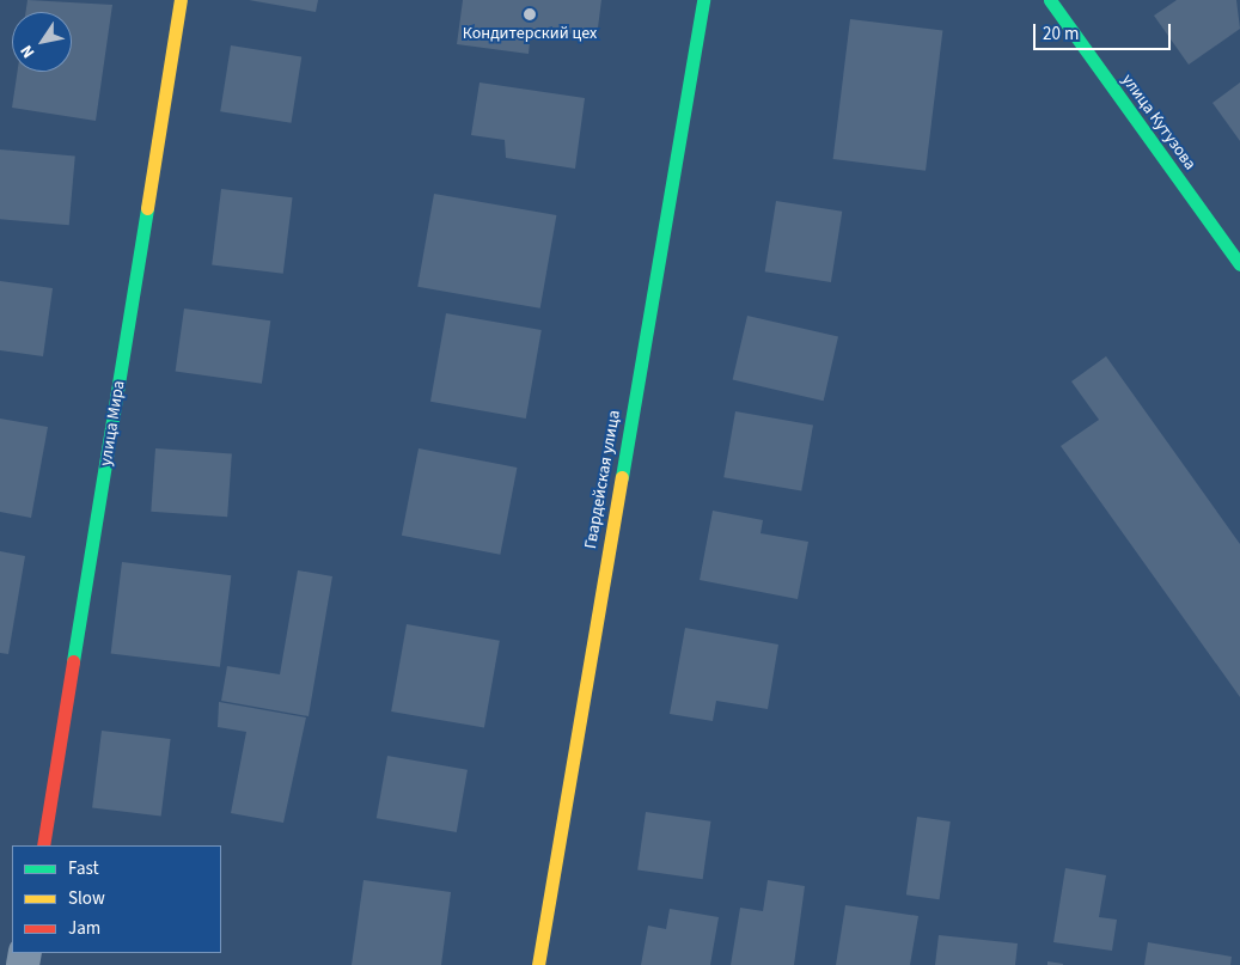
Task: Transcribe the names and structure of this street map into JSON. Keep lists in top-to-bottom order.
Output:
{
  "streets": {
    "street": ["улица Кутузова", "улица Мира", "Гвардейская улица"]
  },
  "places": ["Кондитерский цех"],
  "legend": ["Fast", "Slow", "Jam"],
  "scale_bar": "20 m",
  "north": "bottom left"
}
